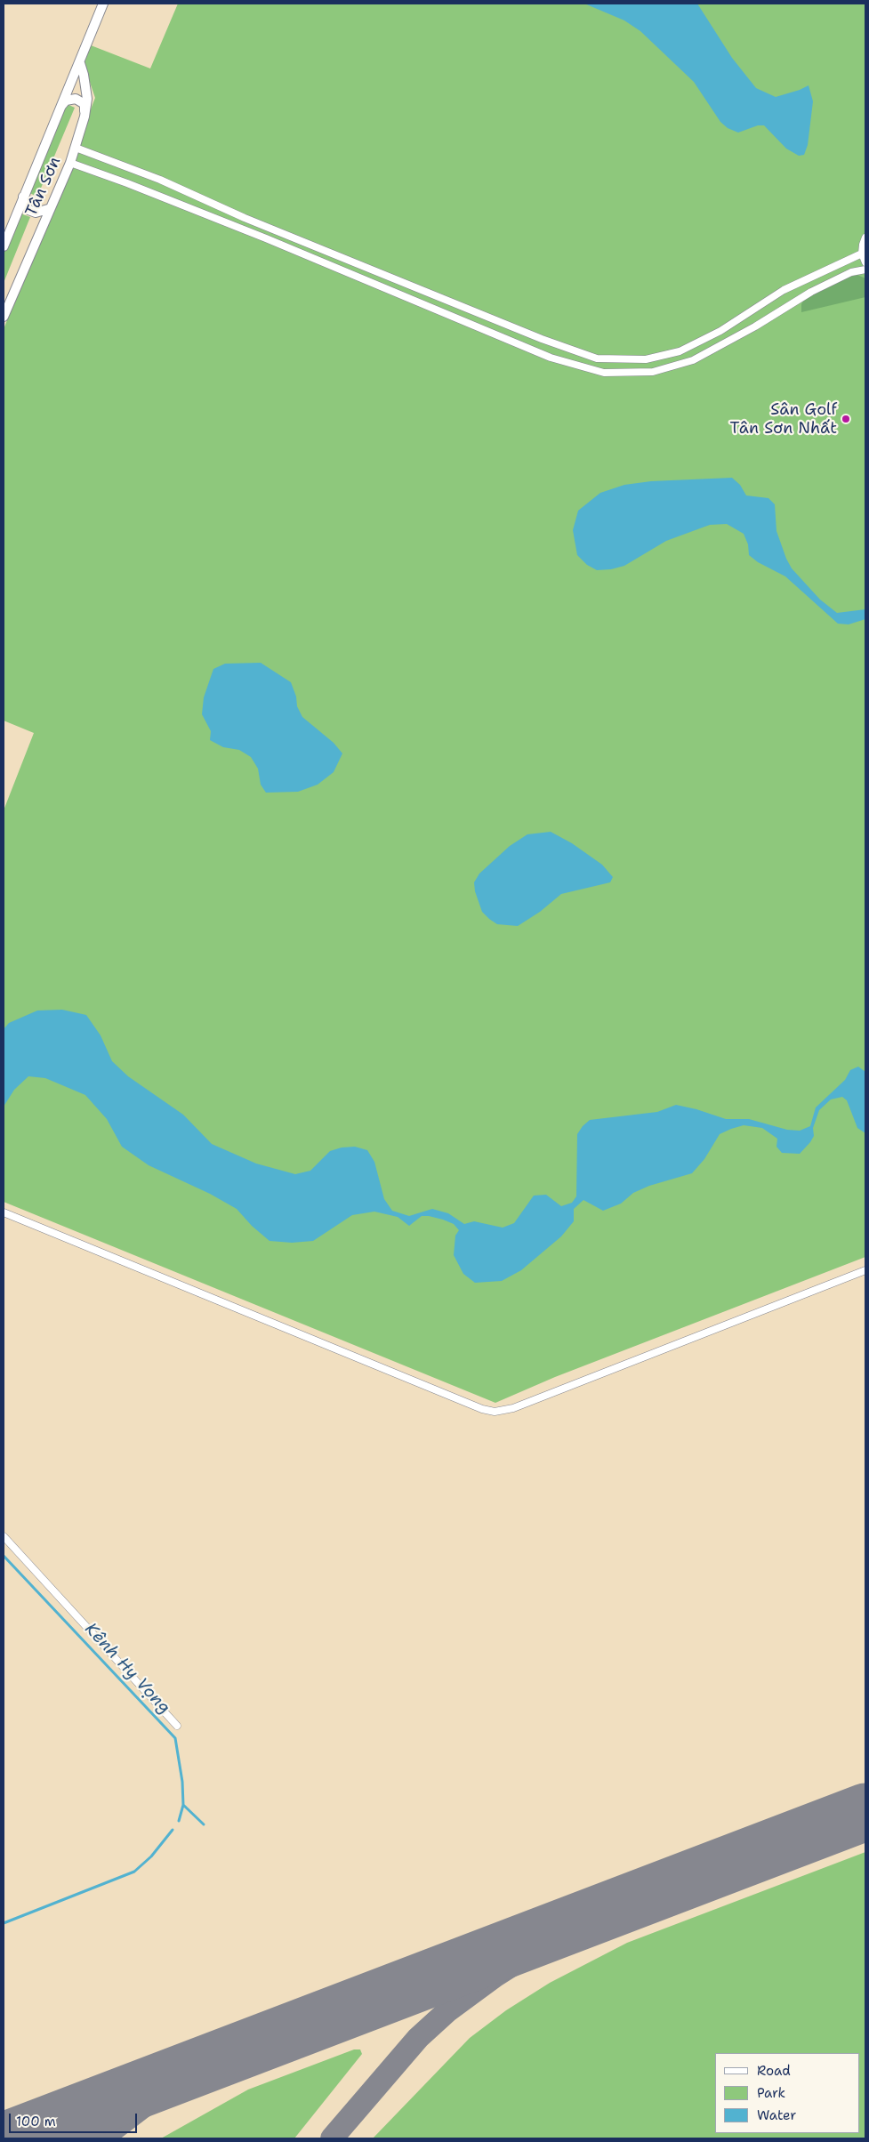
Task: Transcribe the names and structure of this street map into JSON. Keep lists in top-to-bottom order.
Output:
{
  "streets": {
    "street": ["Tân Sơn"]
  },
  "water": ["Kênh Hy Vọng"],
  "places": ["Sân Golf Tân Sơn Nhất"],
  "legend": ["Road", "Park", "Water"],
  "scale_bar": "100 m"
}
